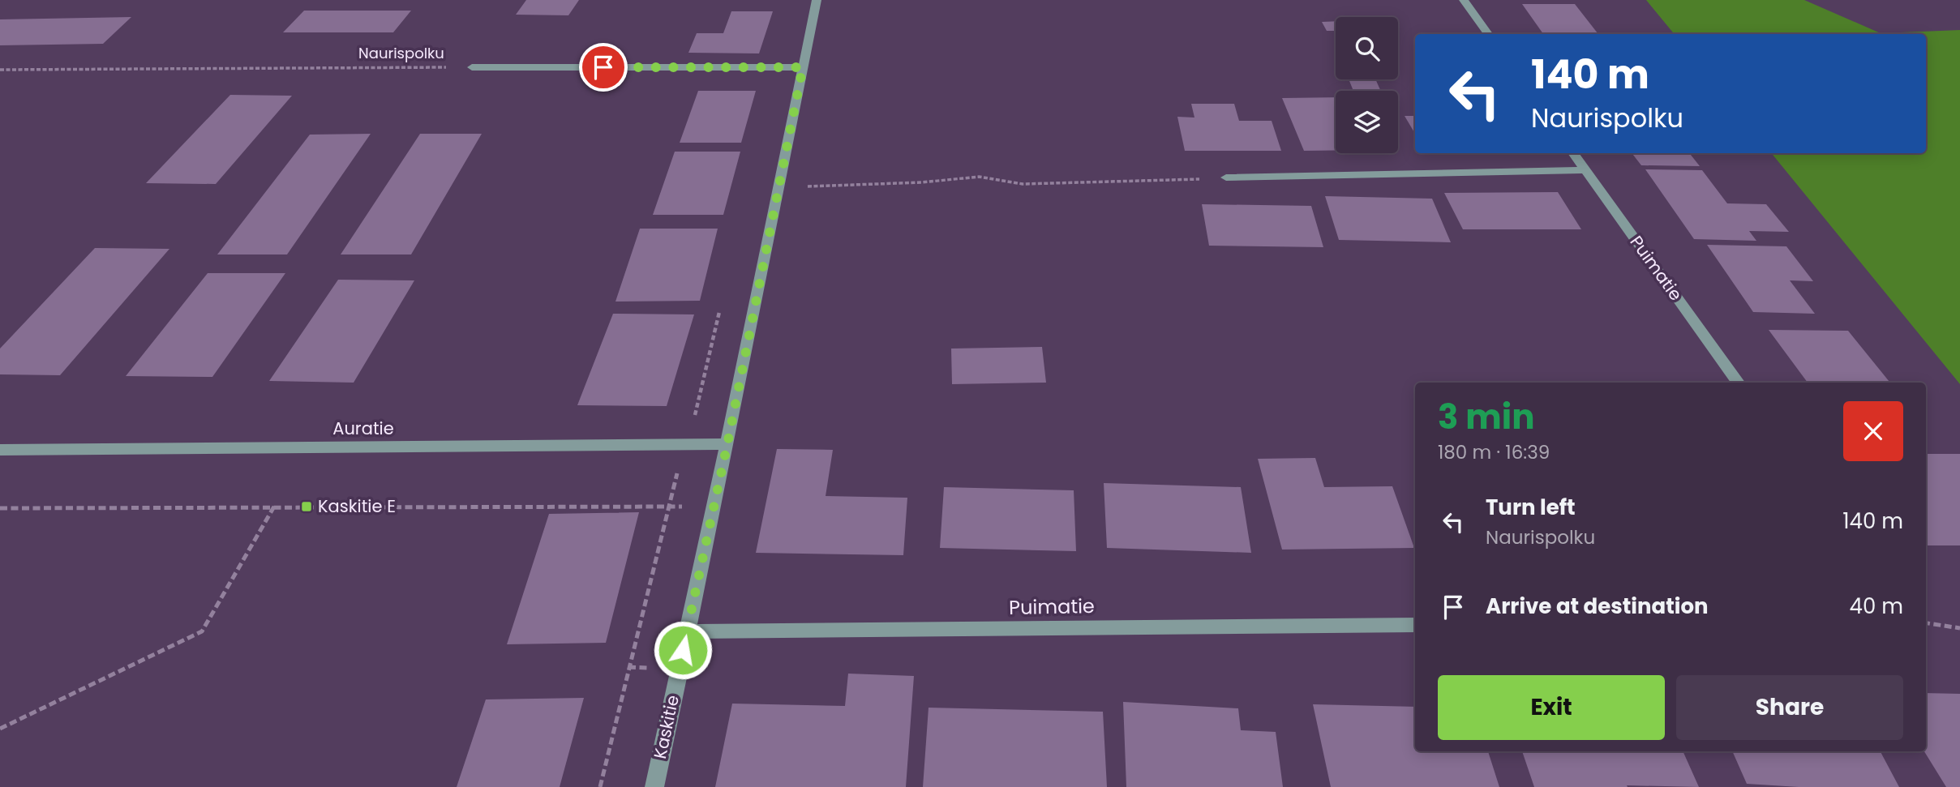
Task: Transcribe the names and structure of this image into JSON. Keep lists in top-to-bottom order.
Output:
{
  "streets": {
    "street": ["Puimatie", "Auratie", "Kaskitie"],
    "path": ["Naurispolku"]
  },
  "crossings": [
    ["Puimatie", "Kaskitie"],
    ["Auratie", "Kaskitie"]
  ],
  "places": {
    "transit": ["Kaskitie E"]
  },
  "page": {
    "turn": ["140 m", "Naurispolku"],
    "heading": ["3 min", "180 m · 16:39"],
    "list": [
      {
        "name": "Turn left",
        "note": "Naurispolku",
        "value": "140 m"
      },
      {
        "name": "Arrive at destination",
        "value": "40 m"
      }
    ],
    "buttons": ["Exit", "Share"]
  }
}
